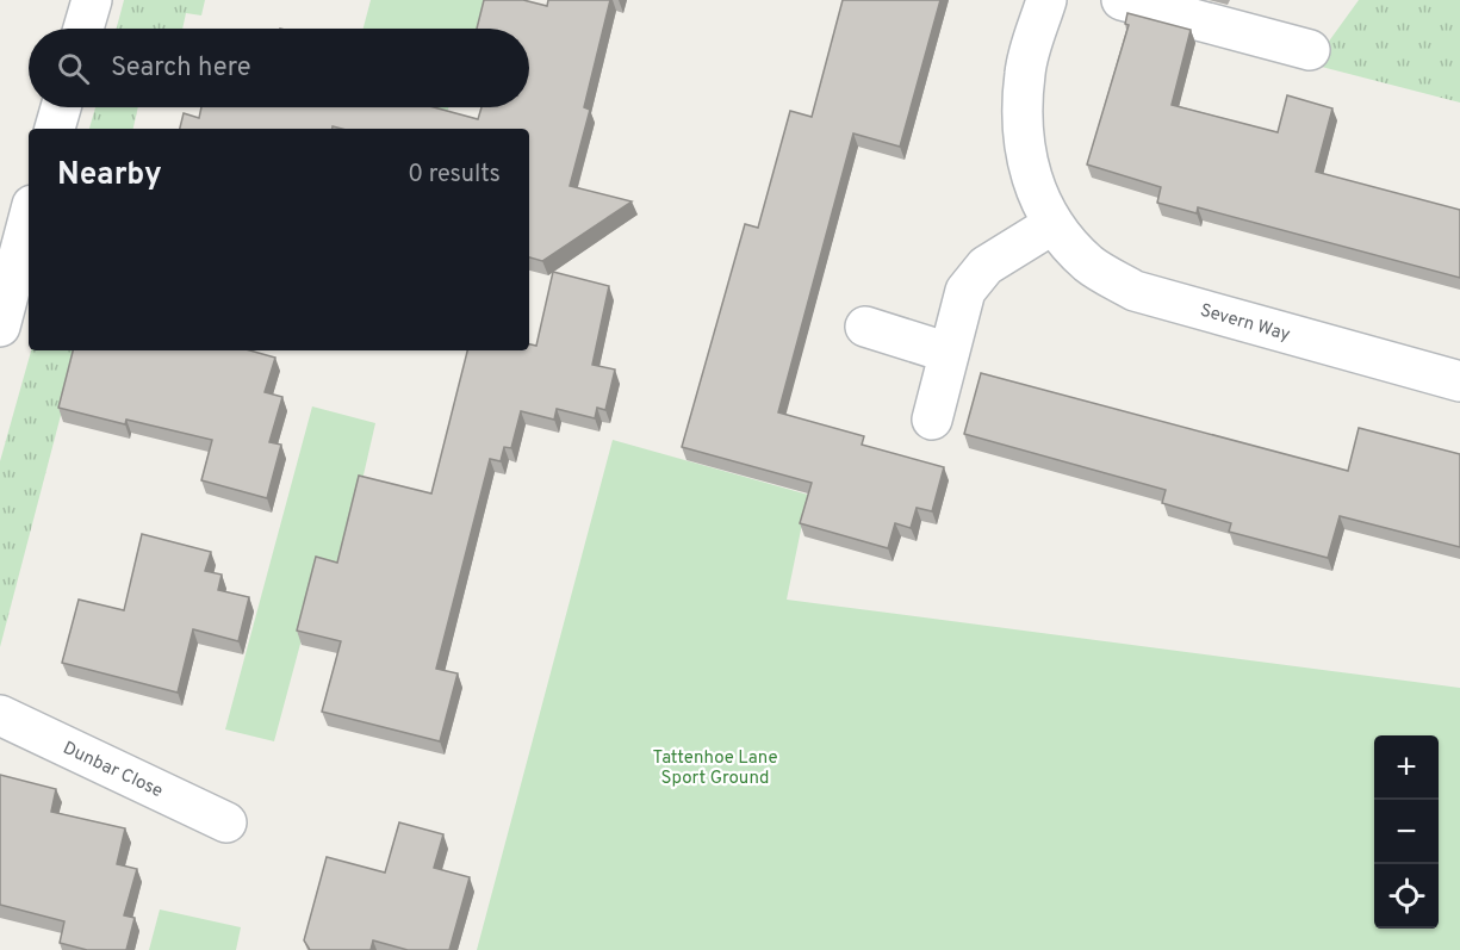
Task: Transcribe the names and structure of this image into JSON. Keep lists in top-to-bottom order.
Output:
{
  "streets": {
    "street": ["Severn Way", "Dunbar Close"]
  },
  "parks": ["Tattenhoe Lane Sport Ground"],
  "page": {
    "search": "Search here",
    "heading": ["Nearby", "0 results"],
    "map_buttons": ["+", "−"]
  }
}
